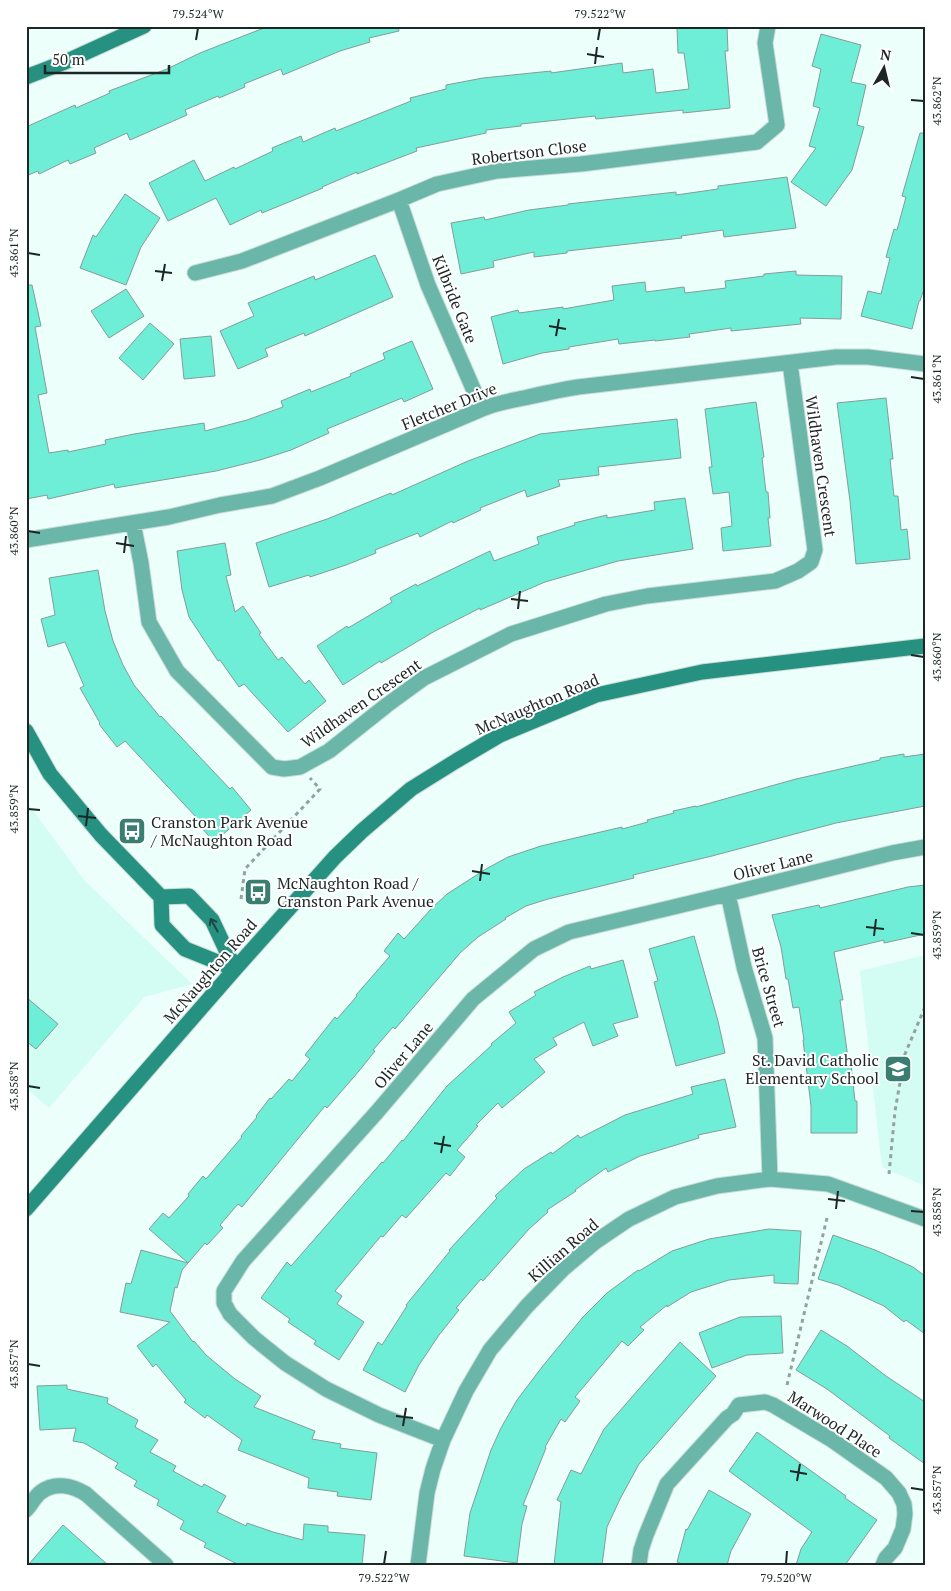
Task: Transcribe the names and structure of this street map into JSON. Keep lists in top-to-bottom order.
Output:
{
  "streets": {
    "street": [
      "Robertson Close",
      "Kilbride Gate",
      "Fletcher Drive",
      "Wildhaven Crescent",
      "McNaughton Road",
      "Oliver Lane",
      "Brice Street",
      "Killian Road",
      "Marwood Place"
    ]
  },
  "crossings": [
    ["Robertson Close", "Kilbride Gate"],
    ["Kilbride Gate", "Fletcher Drive"],
    ["Fletcher Drive", "Wildhaven Crescent"],
    ["Oliver Lane", "Brice Street"],
    ["Oliver Lane", "Killian Road"],
    ["Brice Street", "Killian Road"]
  ],
  "places": {
    "bus stop": ["Cranston Park Avenue / McNaughton Road", "McNaughton Road / Cranston Park Avenue"],
    "school or university": ["St. David Catholic Elementary School"]
  },
  "scale_bar": "50 m",
  "north": "top",
  "coordinates": [
    "79.524°W",
    "79.522°W",
    "43.862°N",
    "43.861°N",
    "43.860°N",
    "43.859°N",
    "43.858°N",
    "43.857°N",
    "79.520°W"
  ]
}
